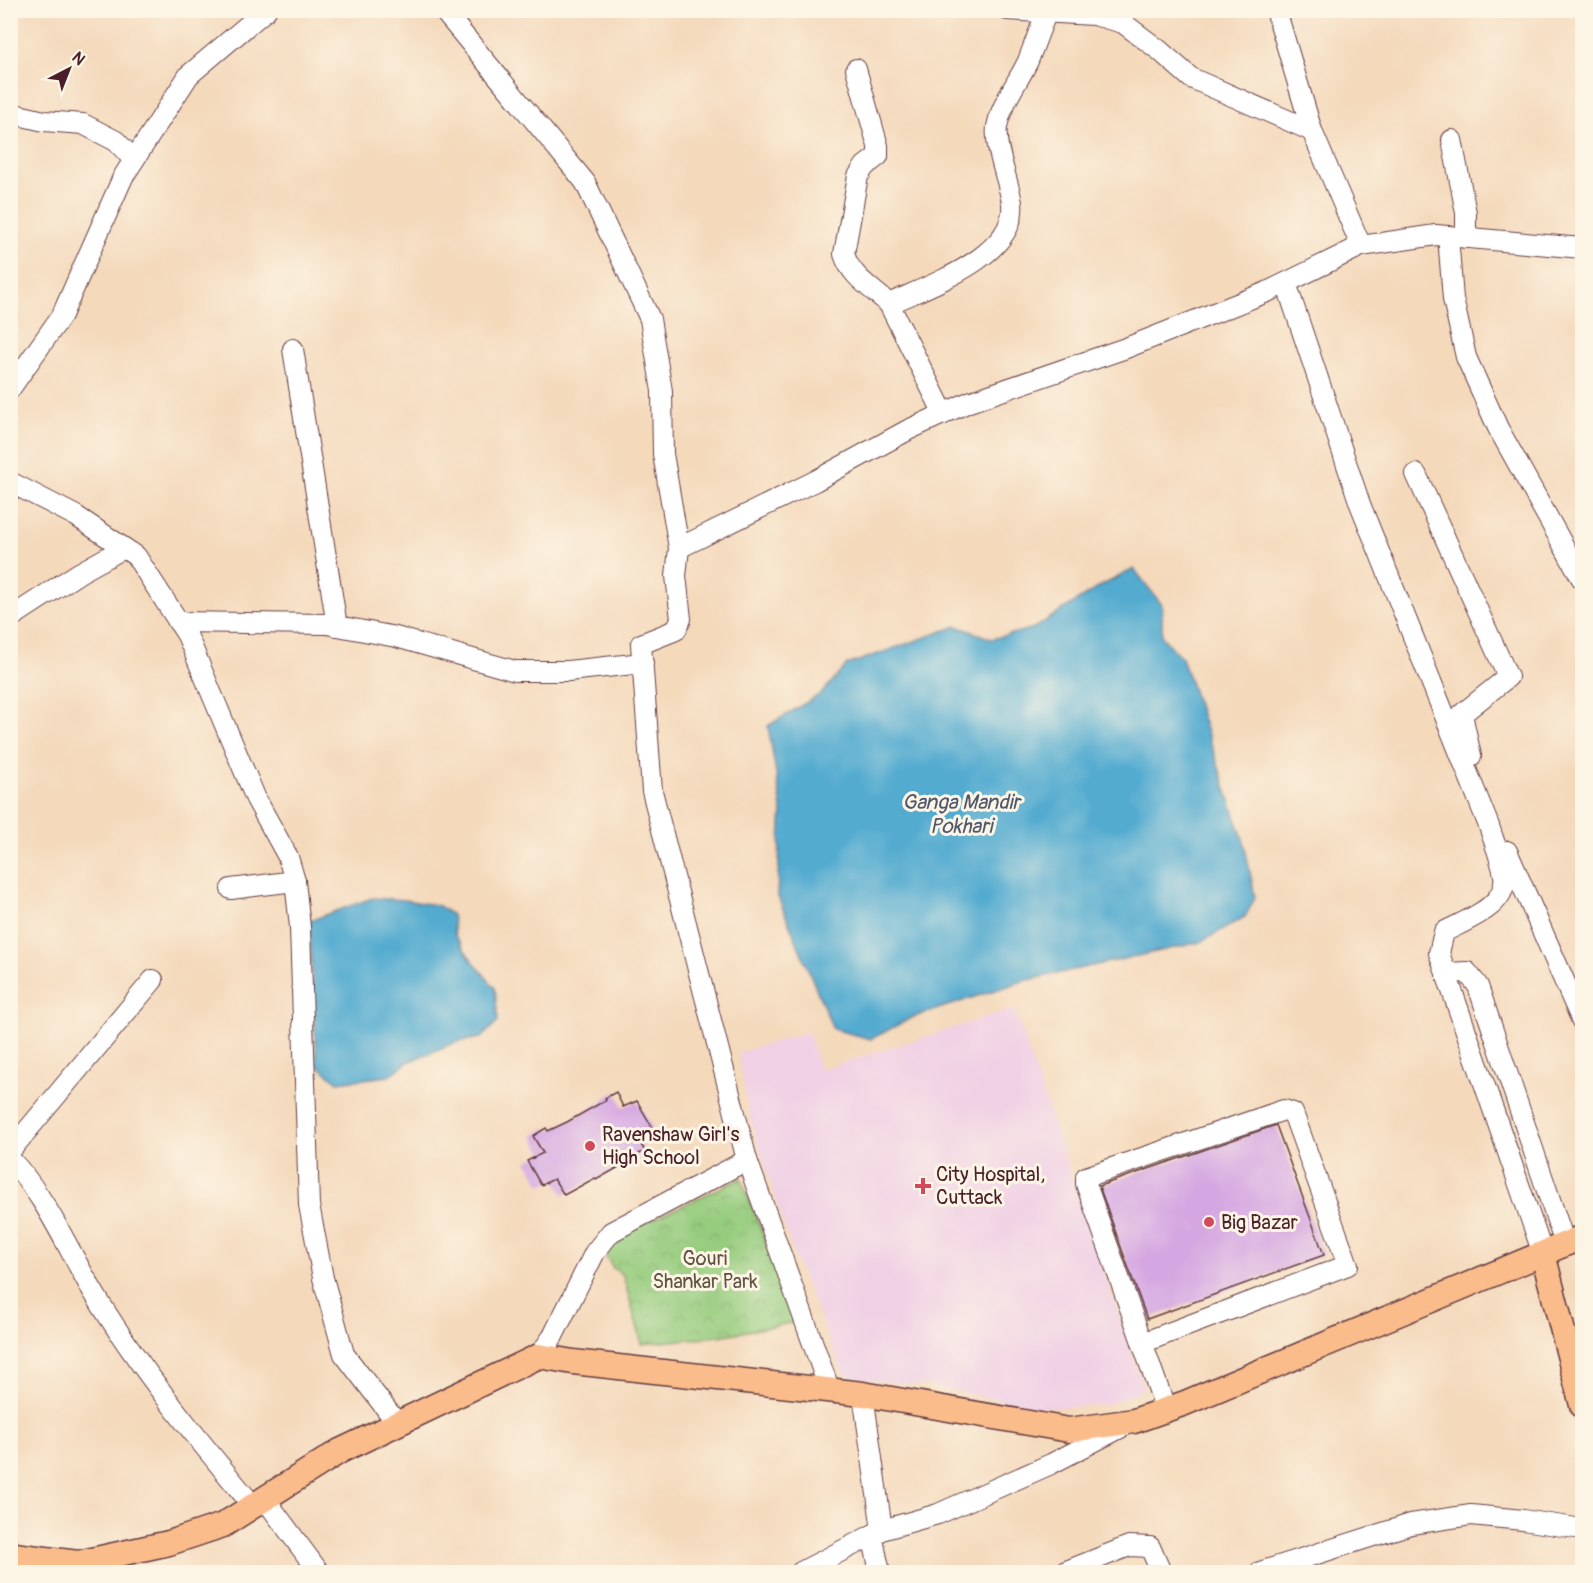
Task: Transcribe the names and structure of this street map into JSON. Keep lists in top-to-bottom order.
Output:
{
  "water": ["Ganga Mandir Pokhari"],
  "parks": ["Gouri Shankar Park"],
  "places": {
    "other": ["Ravenshaw Girl's High School", "Big Bazar"],
    "health": ["City Hospital, Cuttack"]
  },
  "north": "top right"
}
